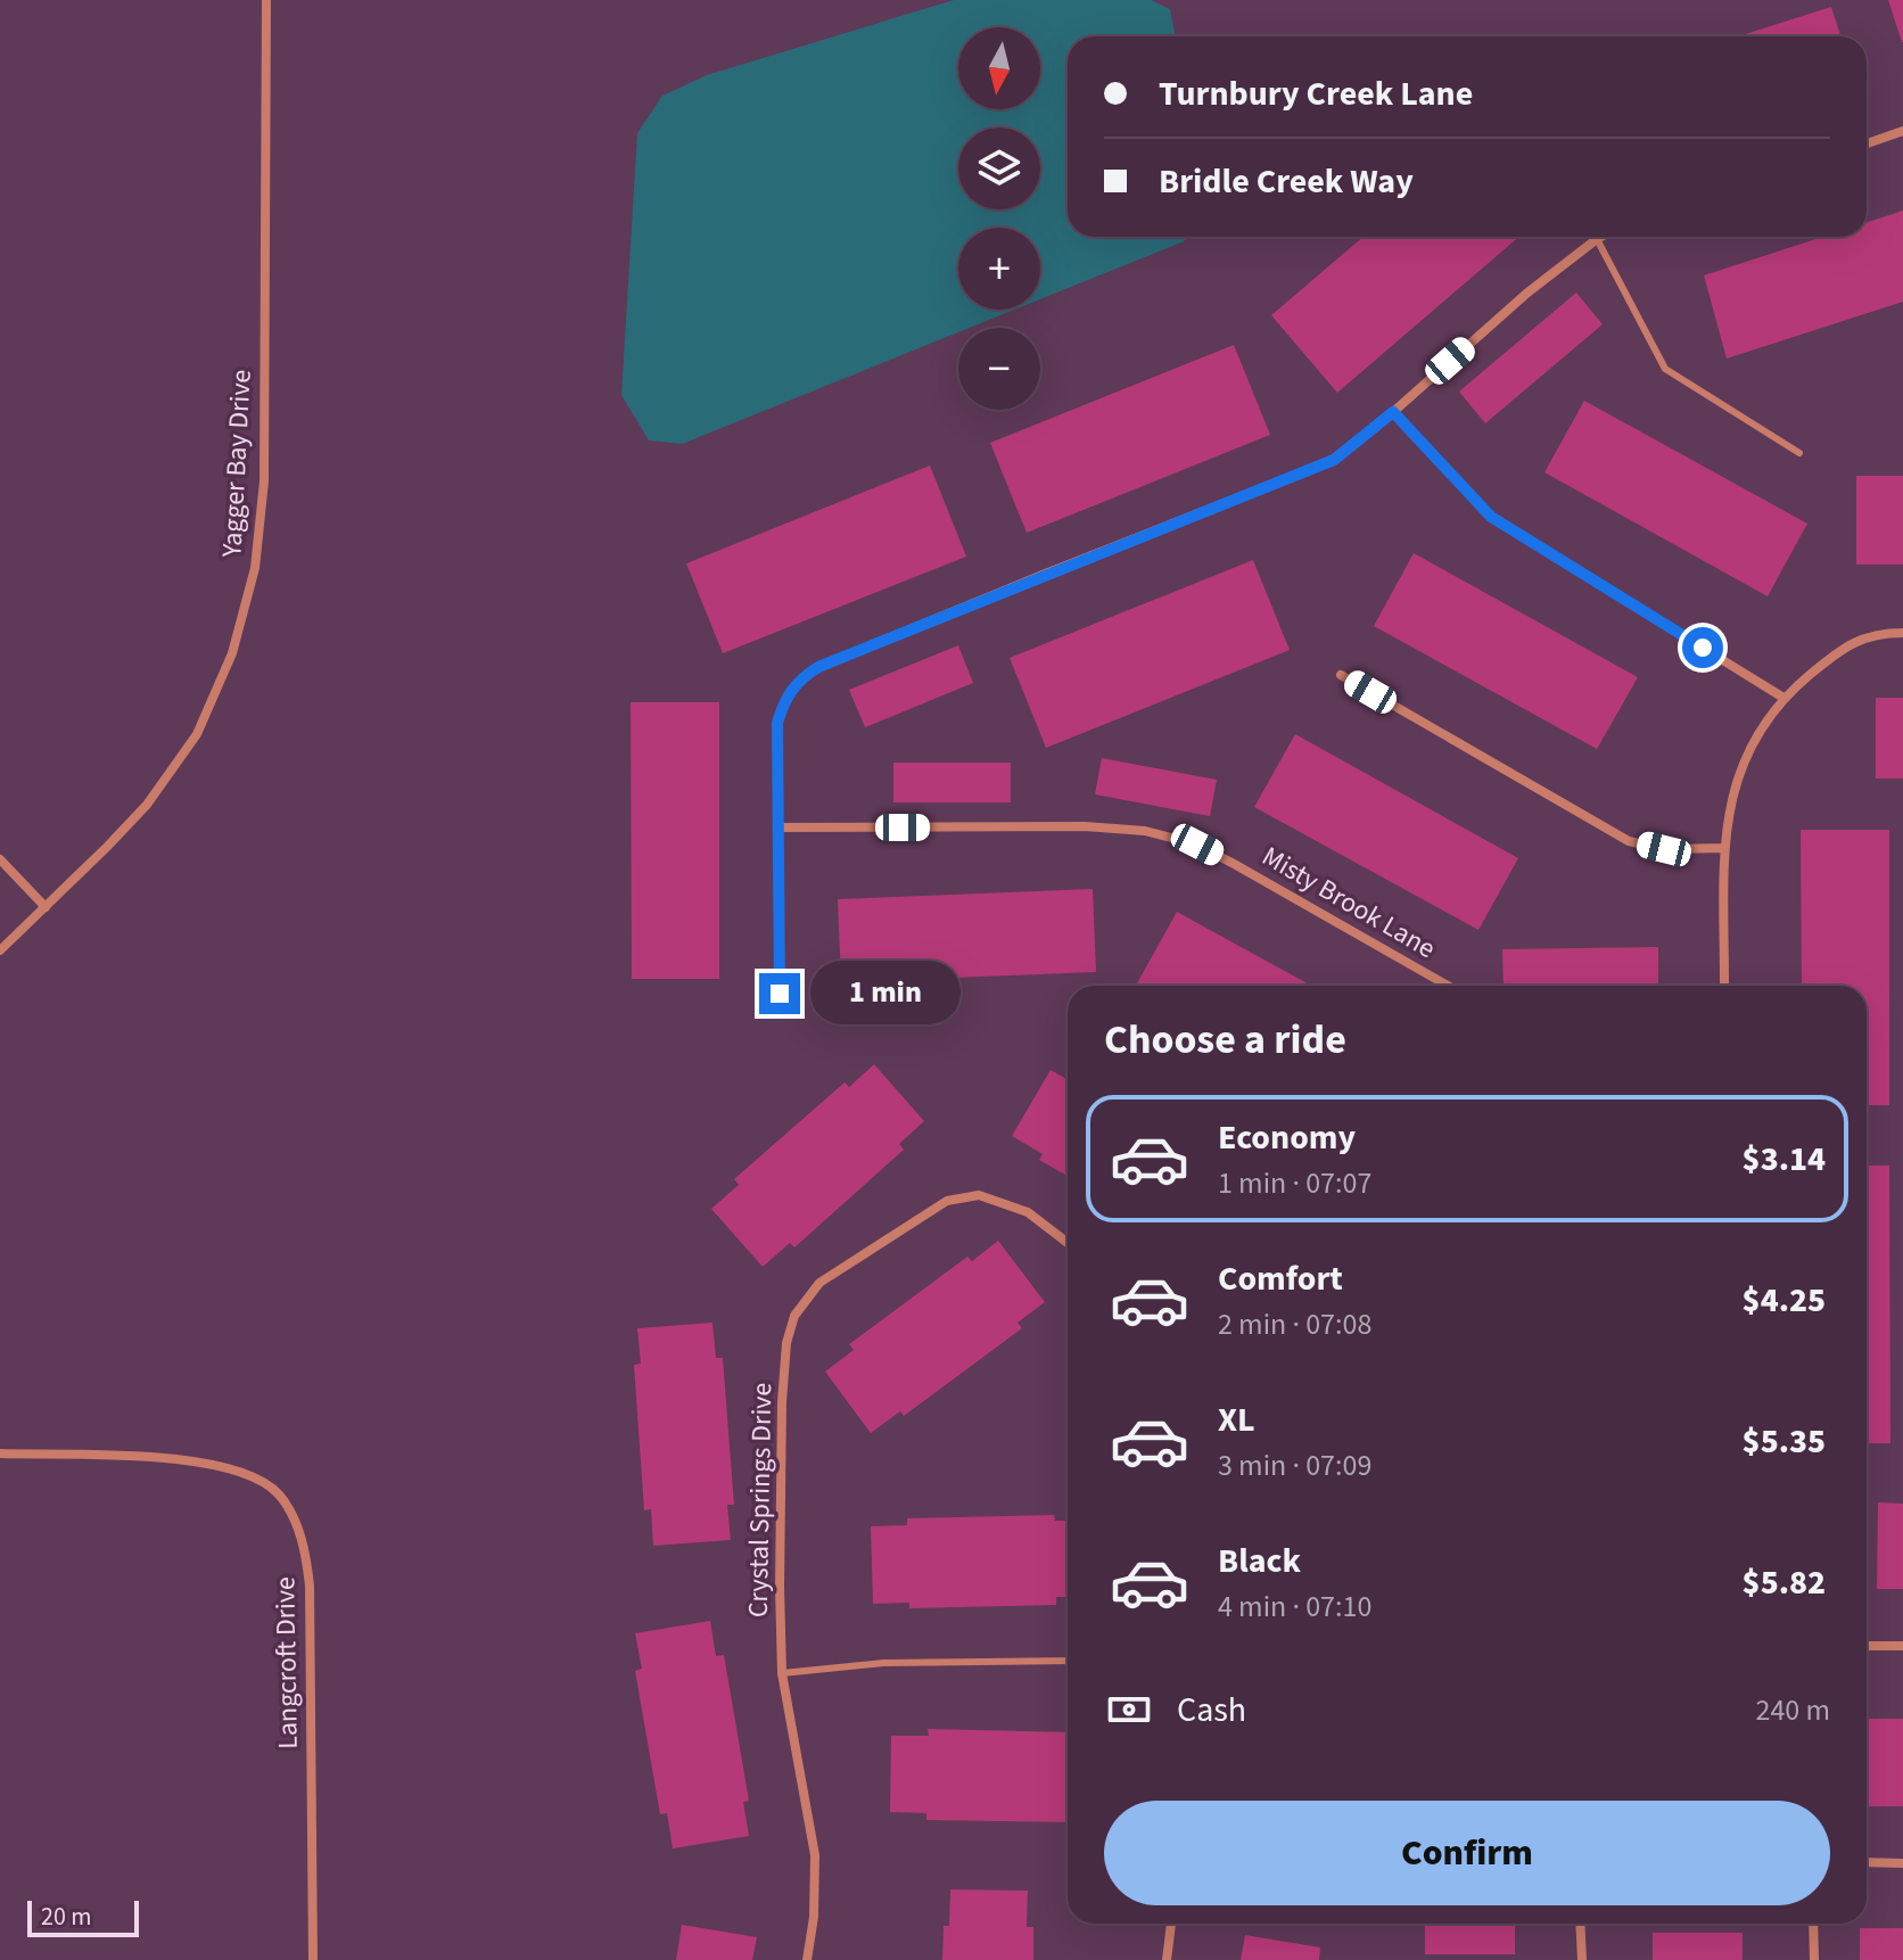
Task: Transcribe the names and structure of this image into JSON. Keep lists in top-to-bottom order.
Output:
{
  "streets": {
    "street": [
      "Yagger Bay Drive",
      "Misty Brook Lane",
      "Crystal Springs Drive",
      "Langcroft Drive"
    ]
  },
  "scale_bar": "20 m",
  "north": "bottom",
  "page": {
    "map_buttons": ["+", "−"],
    "banner": ["Turnbury Creek Lane", "Bridle Creek Way"],
    "bubble": "1 min",
    "heading": "Choose a ride",
    "list": [
      {
        "name": "Economy",
        "note": "1 min · 07:07",
        "value": "$3.14"
      },
      {
        "name": "Comfort",
        "note": "2 min · 07:08",
        "value": "$4.25"
      },
      {
        "name": "XL",
        "note": "3 min · 07:09",
        "value": "$5.35"
      },
      {
        "name": "Black",
        "note": "4 min · 07:10",
        "value": "$5.82"
      }
    ],
    "pay": ["Cash", "240 m"],
    "buttons": "Confirm",
    "scale": "20 m"
  }
}
